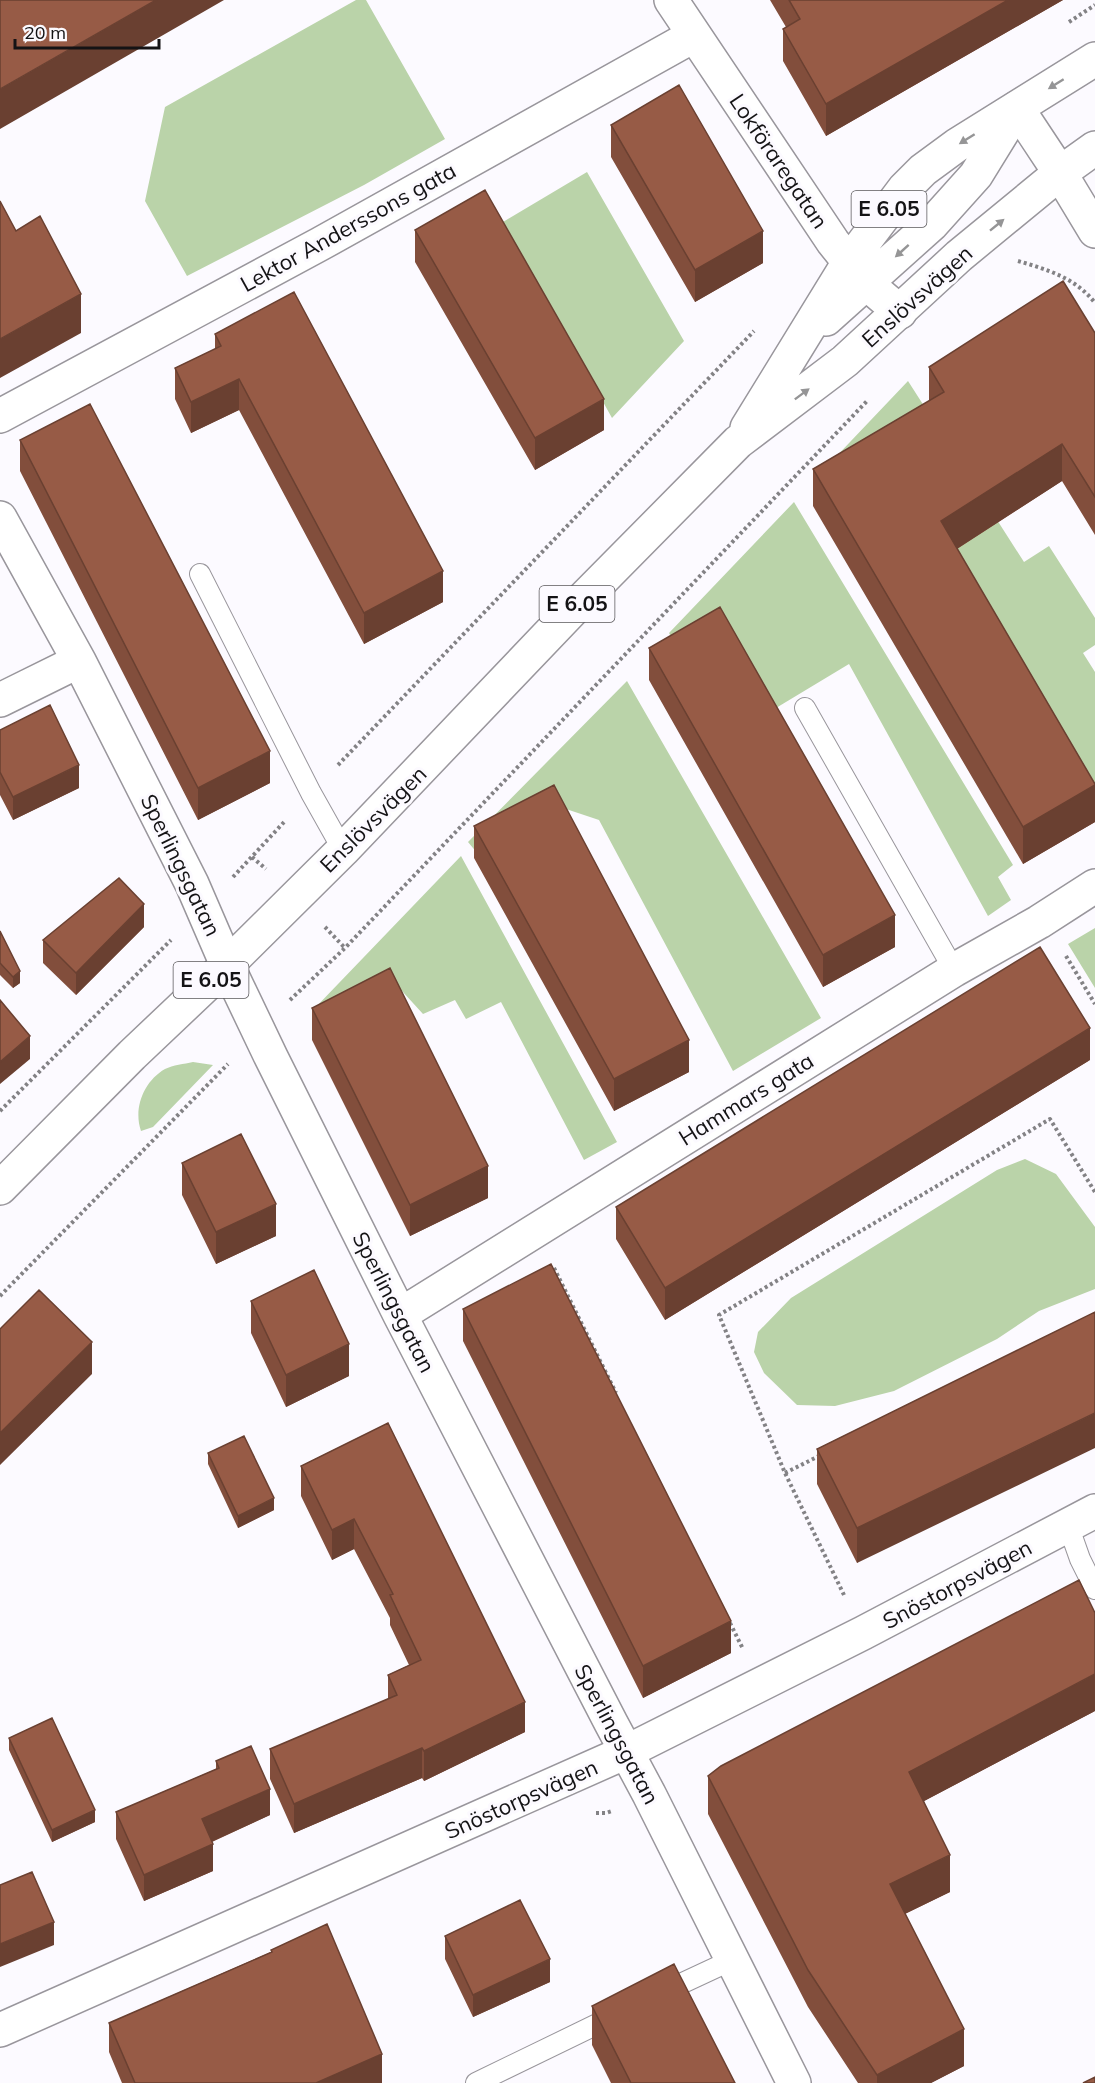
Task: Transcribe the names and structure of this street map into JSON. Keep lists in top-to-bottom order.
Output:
{
  "streets": {
    "main road": [
      "Lokföraregatan",
      "E 6.05",
      "Lektor Anderssons gata",
      "Enslövsvägen",
      "Sperlingsgatan",
      "Hammars gata",
      "Snöstorpsvägen"
    ]
  },
  "crossings": [
    ["Lokföraregatan", "Lektor Anderssons gata"],
    ["Lokföraregatan", "Enslövsvägen"],
    ["Enslövsvägen", "Sperlingsgatan"],
    ["Sperlingsgatan", "Hammars gata"],
    ["Sperlingsgatan", "Snöstorpsvägen"]
  ],
  "scale_bar": "20 m"
}
